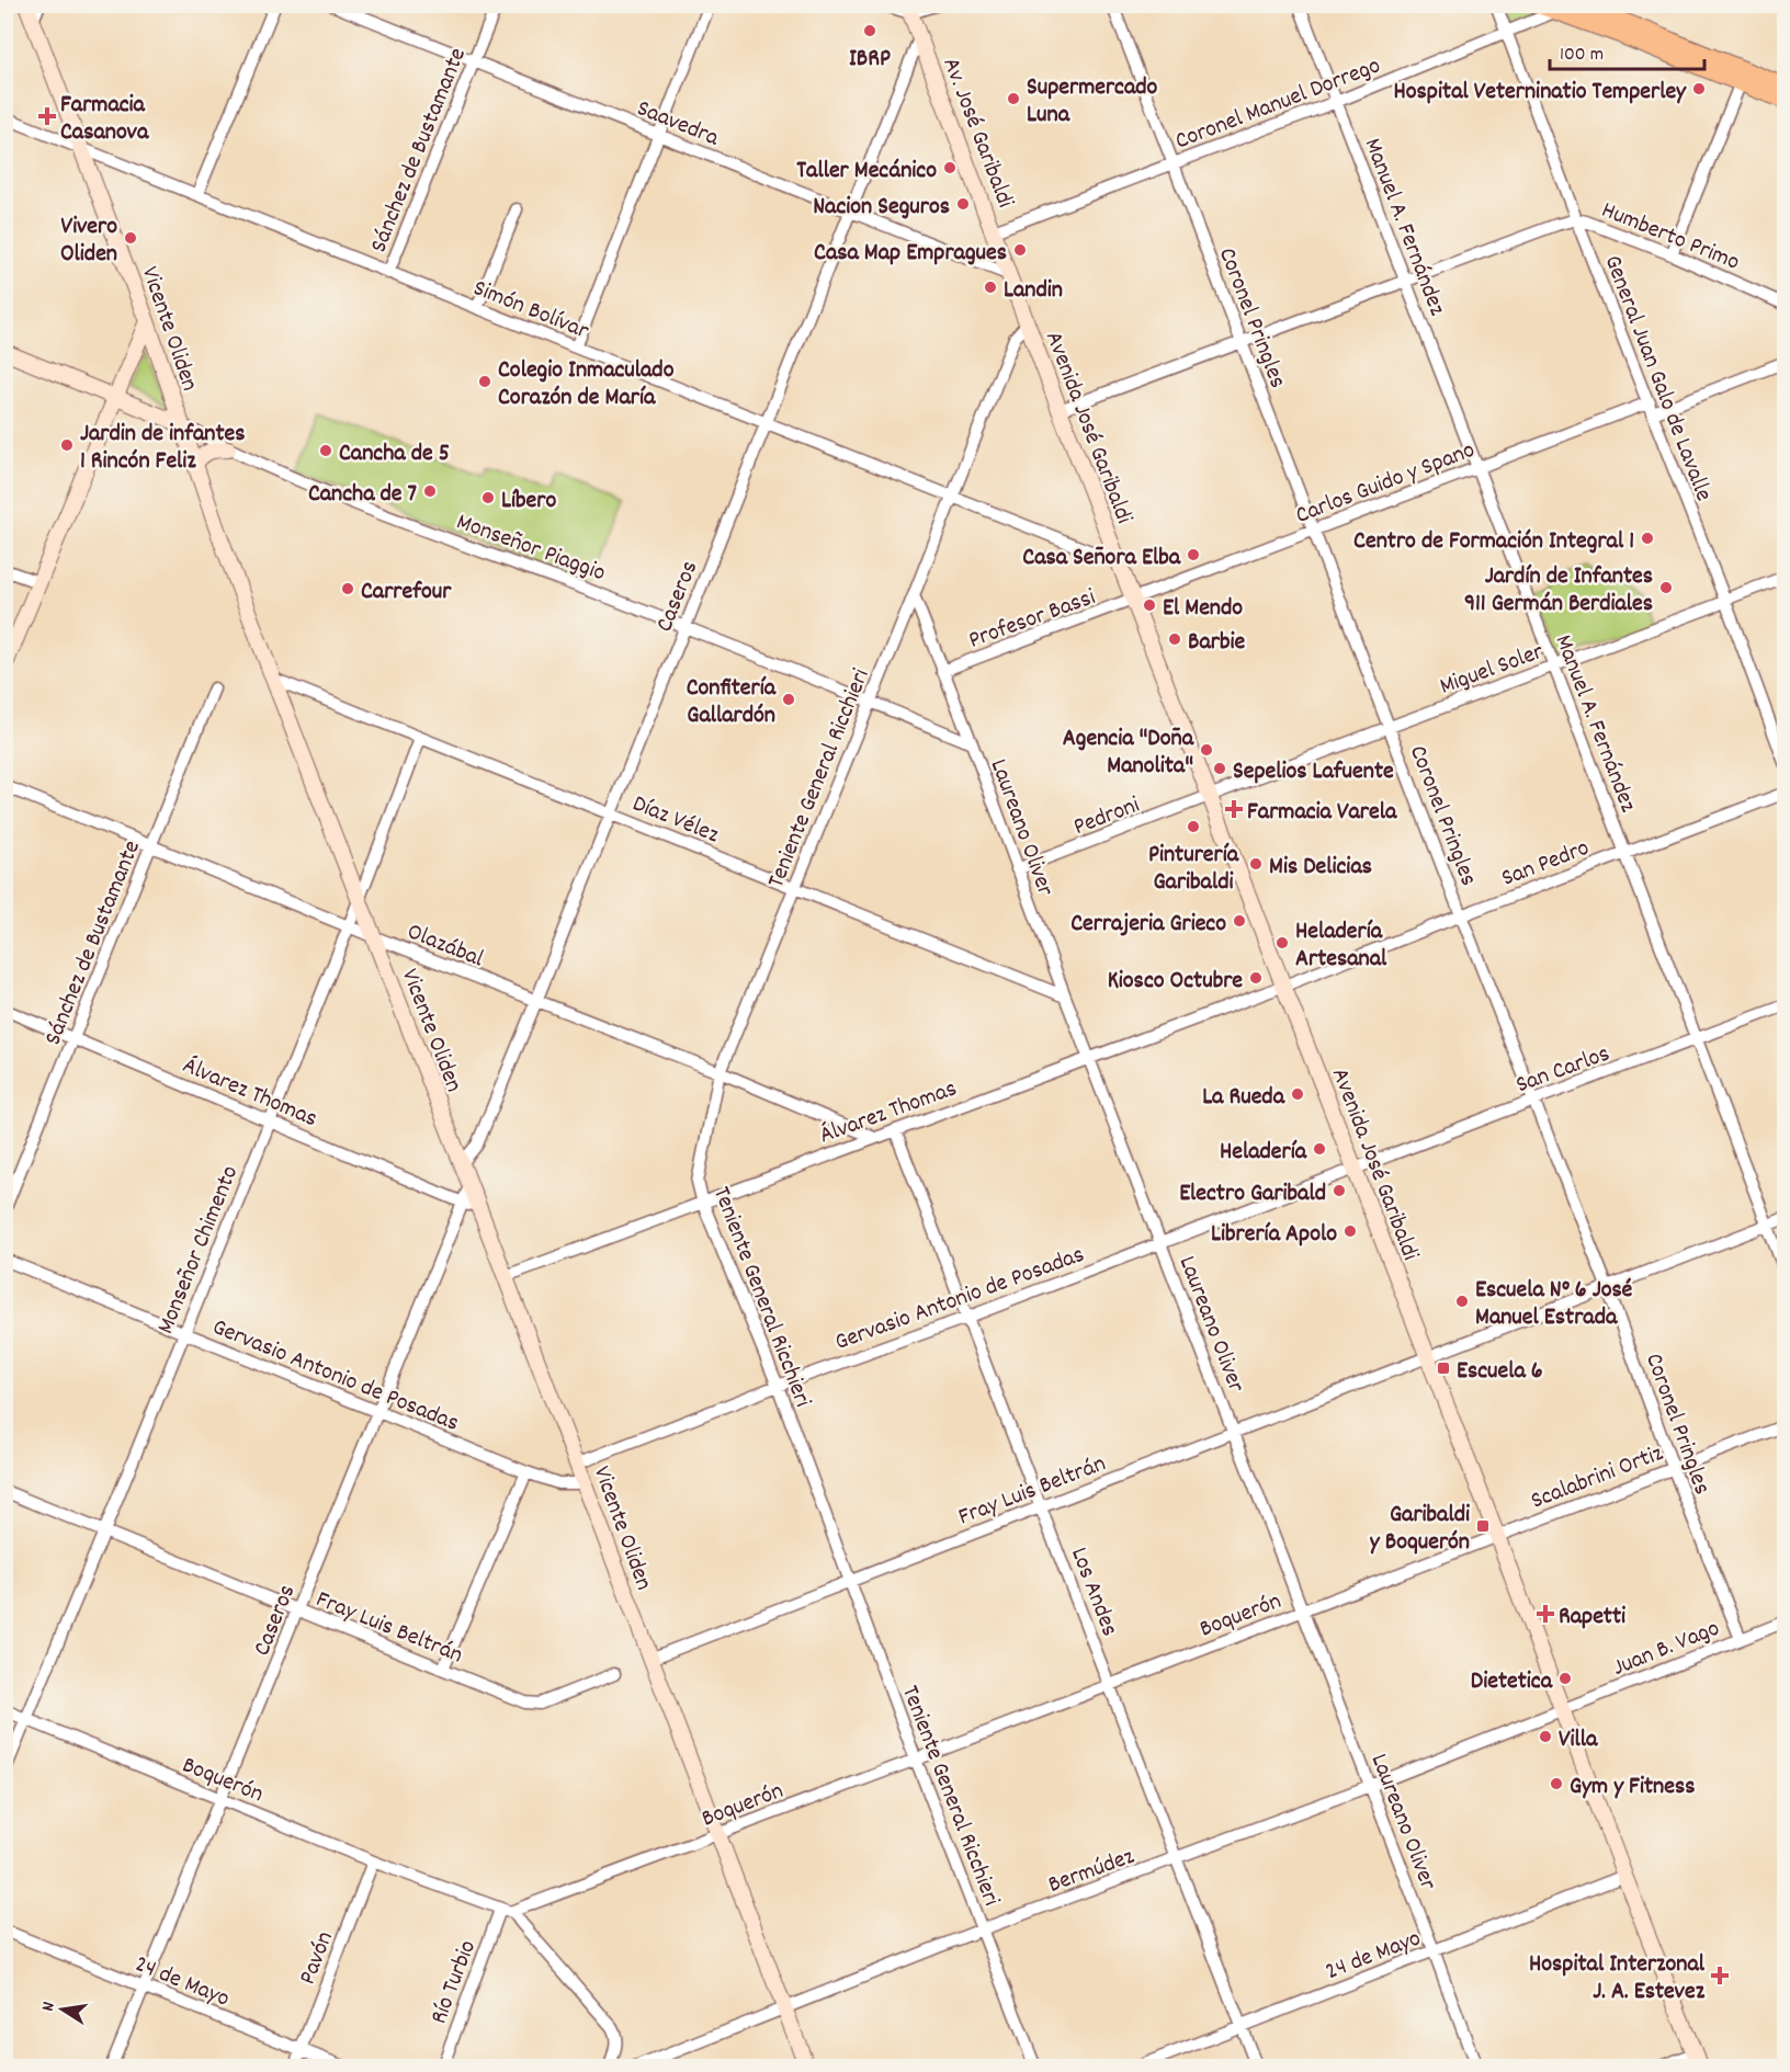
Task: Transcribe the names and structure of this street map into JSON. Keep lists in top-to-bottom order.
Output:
{
  "streets": {
    "street": [
      "Coronel Manuel Dorrego",
      "Saavedra",
      "Av. José Garibaldi",
      "Sánchez de Bustamante",
      "Manuel A. Fernández",
      "Humberto Primo",
      "Simón Bolívar",
      "Coronel Pringles",
      "Vicente Oliden",
      "General Juan Galo de Lavalle",
      "Avenida José Garibaldi",
      "Carlos Guido y Spano",
      "Monseñor Piaggio",
      "Caseros",
      "Profesor Bassi",
      "Miguel Soler",
      "Teniente General Ricchieri",
      "Pedroni",
      "Díaz Vélez",
      "Laureano Oliver",
      "San Pedro",
      "Olazábal",
      "San Carlos",
      "Álvarez Thomas",
      "Monseñor Chimento",
      "Gervasio Antonio de Posadas",
      "Scalabrini Ortiz",
      "Fray Luis Beltrán",
      "Los Andes",
      "Boquerón",
      "Juan B. Vago",
      "Bermúdez",
      "24 de Mayo",
      "Pavón",
      "Río Turbio"
    ]
  },
  "crossings": [
    ["Coronel Manuel Dorrego", "Av. José Garibaldi"],
    ["Coronel Manuel Dorrego", "Manuel A. Fernández"],
    ["Coronel Manuel Dorrego", "Coronel Pringles"],
    ["Coronel Manuel Dorrego", "General Juan Galo de Lavalle"],
    ["Saavedra", "Av. José Garibaldi"],
    ["Saavedra", "Sánchez de Bustamante"],
    ["Saavedra", "Avenida José Garibaldi"],
    ["Saavedra", "Caseros"],
    ["Av. José Garibaldi", "Avenida José Garibaldi"],
    ["Av. José Garibaldi", "Caseros"],
    ["Sánchez de Bustamante", "Simón Bolívar"],
    ["Sánchez de Bustamante", "Olazábal"],
    ["Sánchez de Bustamante", "Álvarez Thomas"],
    ["Manuel A. Fernández", "Carlos Guido y Spano"],
    ["Manuel A. Fernández", "Miguel Soler"],
    ["Manuel A. Fernández", "San Pedro"],
    ["Manuel A. Fernández", "San Carlos"],
    ["Manuel A. Fernández", "Fray Luis Beltrán"],
    ["Humberto Primo", "General Juan Galo de Lavalle"],
    ["Simón Bolívar", "Vicente Oliden"],
    ["Simón Bolívar", "Avenida José Garibaldi"],
    ["Simón Bolívar", "Caseros"],
    ["Simón Bolívar", "Teniente General Ricchieri"],
    ["Coronel Pringles", "Carlos Guido y Spano"],
    ["Coronel Pringles", "Miguel Soler"],
    ["Coronel Pringles", "San Pedro"],
    ["Coronel Pringles", "San Carlos"],
    ["Coronel Pringles", "Scalabrini Ortiz"],
    ["Coronel Pringles", "Fray Luis Beltrán"],
    ["Coronel Pringles", "Juan B. Vago"],
    ["Vicente Oliden", "Monseñor Piaggio"],
    ["Vicente Oliden", "Caseros"],
    ["Vicente Oliden", "Díaz Vélez"],
    ["Vicente Oliden", "Olazábal"],
    ["Vicente Oliden", "Álvarez Thomas"],
    ["Vicente Oliden", "Monseñor Chimento"],
    ["Vicente Oliden", "Gervasio Antonio de Posadas"],
    ["Vicente Oliden", "Fray Luis Beltrán"],
    ["Vicente Oliden", "Boquerón"],
    ["Vicente Oliden", "Bermúdez"],
    ["General Juan Galo de Lavalle", "Carlos Guido y Spano"],
    ["General Juan Galo de Lavalle", "Miguel Soler"],
    ["Avenida José Garibaldi", "Carlos Guido y Spano"],
    ["Avenida José Garibaldi", "Profesor Bassi"],
    ["Avenida José Garibaldi", "Miguel Soler"],
    ["Avenida José Garibaldi", "Teniente General Ricchieri"],
    ["Avenida José Garibaldi", "Pedroni"],
    ["Avenida José Garibaldi", "San Pedro"],
    ["Avenida José Garibaldi", "San Carlos"],
    ["Avenida José Garibaldi", "Álvarez Thomas"],
    ["Avenida José Garibaldi", "Gervasio Antonio de Posadas"],
    ["Avenida José Garibaldi", "Scalabrini Ortiz"],
    ["Avenida José Garibaldi", "Fray Luis Beltrán"],
    ["Avenida José Garibaldi", "Boquerón"],
    ["Avenida José Garibaldi", "Juan B. Vago"],
    ["Avenida José Garibaldi", "Bermúdez"],
    ["Avenida José Garibaldi", "24 de Mayo"],
    ["Carlos Guido y Spano", "Profesor Bassi"],
    ["Monseñor Piaggio", "Caseros"],
    ["Monseñor Piaggio", "Teniente General Ricchieri"],
    ["Monseñor Piaggio", "Laureano Oliver"],
    ["Caseros", "Díaz Vélez"],
    ["Caseros", "Olazábal"],
    ["Caseros", "Álvarez Thomas"],
    ["Caseros", "Gervasio Antonio de Posadas"],
    ["Caseros", "Fray Luis Beltrán"],
    ["Caseros", "Boquerón"],
    ["Caseros", "24 de Mayo"],
    ["Profesor Bassi", "Laureano Oliver"],
    ["Miguel Soler", "Pedroni"],
    ["Teniente General Ricchieri", "Díaz Vélez"],
    ["Teniente General Ricchieri", "Laureano Oliver"],
    ["Teniente General Ricchieri", "Olazábal"],
    ["Teniente General Ricchieri", "Álvarez Thomas"],
    ["Teniente General Ricchieri", "Gervasio Antonio de Posadas"],
    ["Teniente General Ricchieri", "Fray Luis Beltrán"],
    ["Teniente General Ricchieri", "Boquerón"],
    ["Teniente General Ricchieri", "Bermúdez"],
    ["Pedroni", "Laureano Oliver"],
    ["Díaz Vélez", "Laureano Oliver"],
    ["Díaz Vélez", "Monseñor Chimento"],
    ["Laureano Oliver", "Álvarez Thomas"],
    ["Laureano Oliver", "Gervasio Antonio de Posadas"],
    ["Laureano Oliver", "Fray Luis Beltrán"],
    ["Laureano Oliver", "Boquerón"],
    ["Laureano Oliver", "Bermúdez"],
    ["Laureano Oliver", "24 de Mayo"],
    ["San Pedro", "Álvarez Thomas"],
    ["Olazábal", "Álvarez Thomas"],
    ["Olazábal", "Monseñor Chimento"],
    ["San Carlos", "Gervasio Antonio de Posadas"],
    ["Álvarez Thomas", "Monseñor Chimento"],
    ["Álvarez Thomas", "Los Andes"],
    ["Monseñor Chimento", "Gervasio Antonio de Posadas"],
    ["Monseñor Chimento", "Fray Luis Beltrán"],
    ["Monseñor Chimento", "Boquerón"],
    ["Gervasio Antonio de Posadas", "Los Andes"],
    ["Scalabrini Ortiz", "Boquerón"],
    ["Fray Luis Beltrán", "Los Andes"],
    ["Los Andes", "Boquerón"],
    ["Los Andes", "Bermúdez"],
    ["Los Andes", "24 de Mayo"],
    ["Boquerón", "Pavón"],
    ["Boquerón", "Río Turbio"],
    ["Juan B. Vago", "Bermúdez"],
    ["24 de Mayo", "Pavón"]
  ],
  "places": {
    "other": [
      "IBRP",
      "Hospital Veterninatio Temperley",
      "Supermercado Luna",
      "Taller Mecánico",
      "Nacion Seguros",
      "Vivero Oliden",
      "Casa Map Empragues",
      "Landin",
      "Colegio Inmaculado Corazón de María",
      "Jardin de infantes 1 Rincón Feliz",
      "Cancha de 5",
      "Cancha de 7",
      "Líbero",
      "Centro de Formación Integral 1",
      "Casa Señora Elba",
      "Jardín de Infantes 911 Germán Berdiales",
      "Carrefour",
      "El Mendo",
      "Barbie",
      "Confitería Gallardón",
      "Agencia \"Doña Manolita\"",
      "Sepelios Lafuente",
      "Pinturería Garibaldi",
      "Mis Delicias",
      "Cerrajeria Grieco",
      "Heladería Artesanal",
      "Kiosco Octubre",
      "La Rueda",
      "Heladería",
      "Electro Garibald",
      "Librería Apolo",
      "Escuela N° 6 José Manuel Estrada",
      "Dietetica",
      "Villa",
      "Gym y Fitness"
    ],
    "health": [
      "Farmacia Casanova",
      "Farmacia Varela",
      "Rapetti",
      "Hospital Interzonal J. A. Estevez"
    ],
    "transit": ["Escuela 6", "Garibaldi y Boquerón"]
  },
  "scale_bar": "100 m",
  "north": "left"
}
